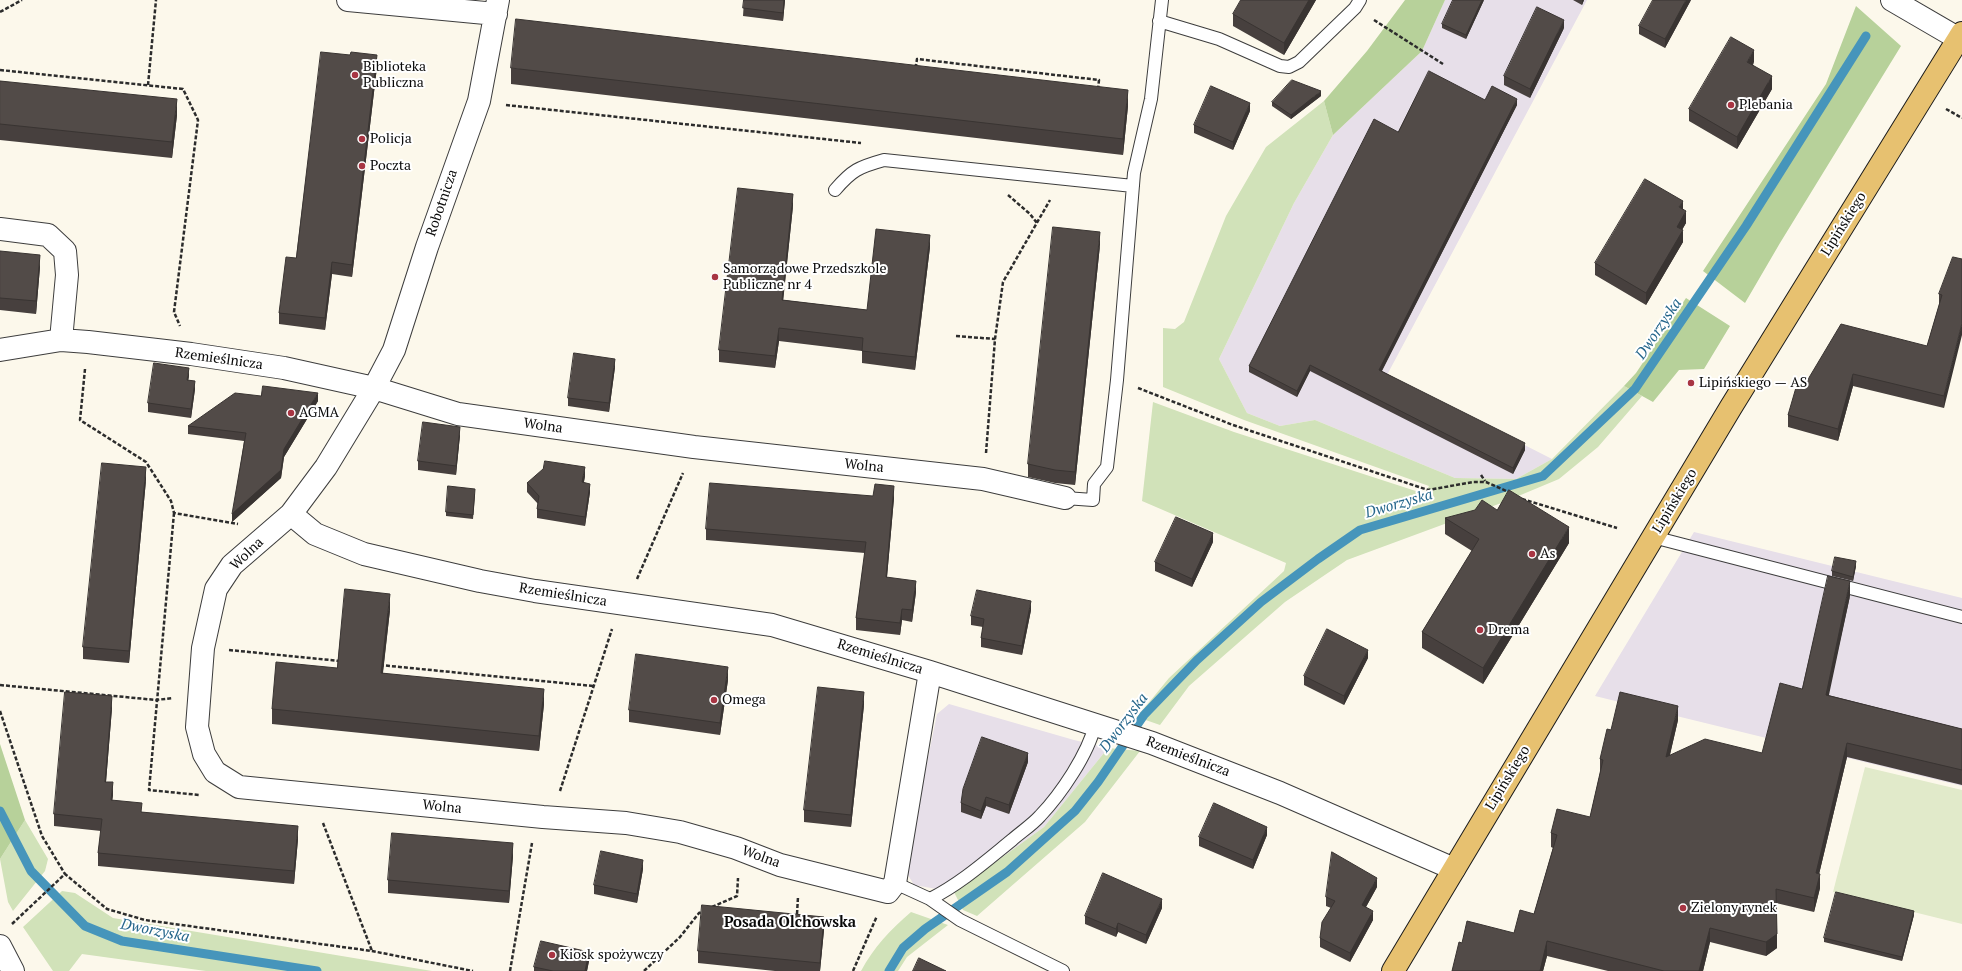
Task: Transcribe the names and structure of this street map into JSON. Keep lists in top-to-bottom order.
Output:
{
  "streets": {
    "main road": ["Lipińskiego"],
    "street": ["Robotnicza", "Rzemieślnicza", "Wolna"]
  },
  "crossings": [
    ["Robotnicza", "Rzemieślnicza"],
    ["Robotnicza", "Wolna"],
    ["Lipińskiego", "Rzemieślnicza"],
    ["Rzemieślnicza", "Wolna"]
  ],
  "districts": ["Posada Olchowska"],
  "water": ["Dworzyska"],
  "places": [
    "Biblioteka Publiczna",
    "Plebania",
    "Policja",
    "Poczta",
    "Samorządowe Przedszkole Publiczne nr 4",
    "Lipińskiego — AS",
    "AGMA",
    "As",
    "Drema",
    "Omega",
    "Zielony rynek",
    "Kiosk spożywczy"
  ]
}
